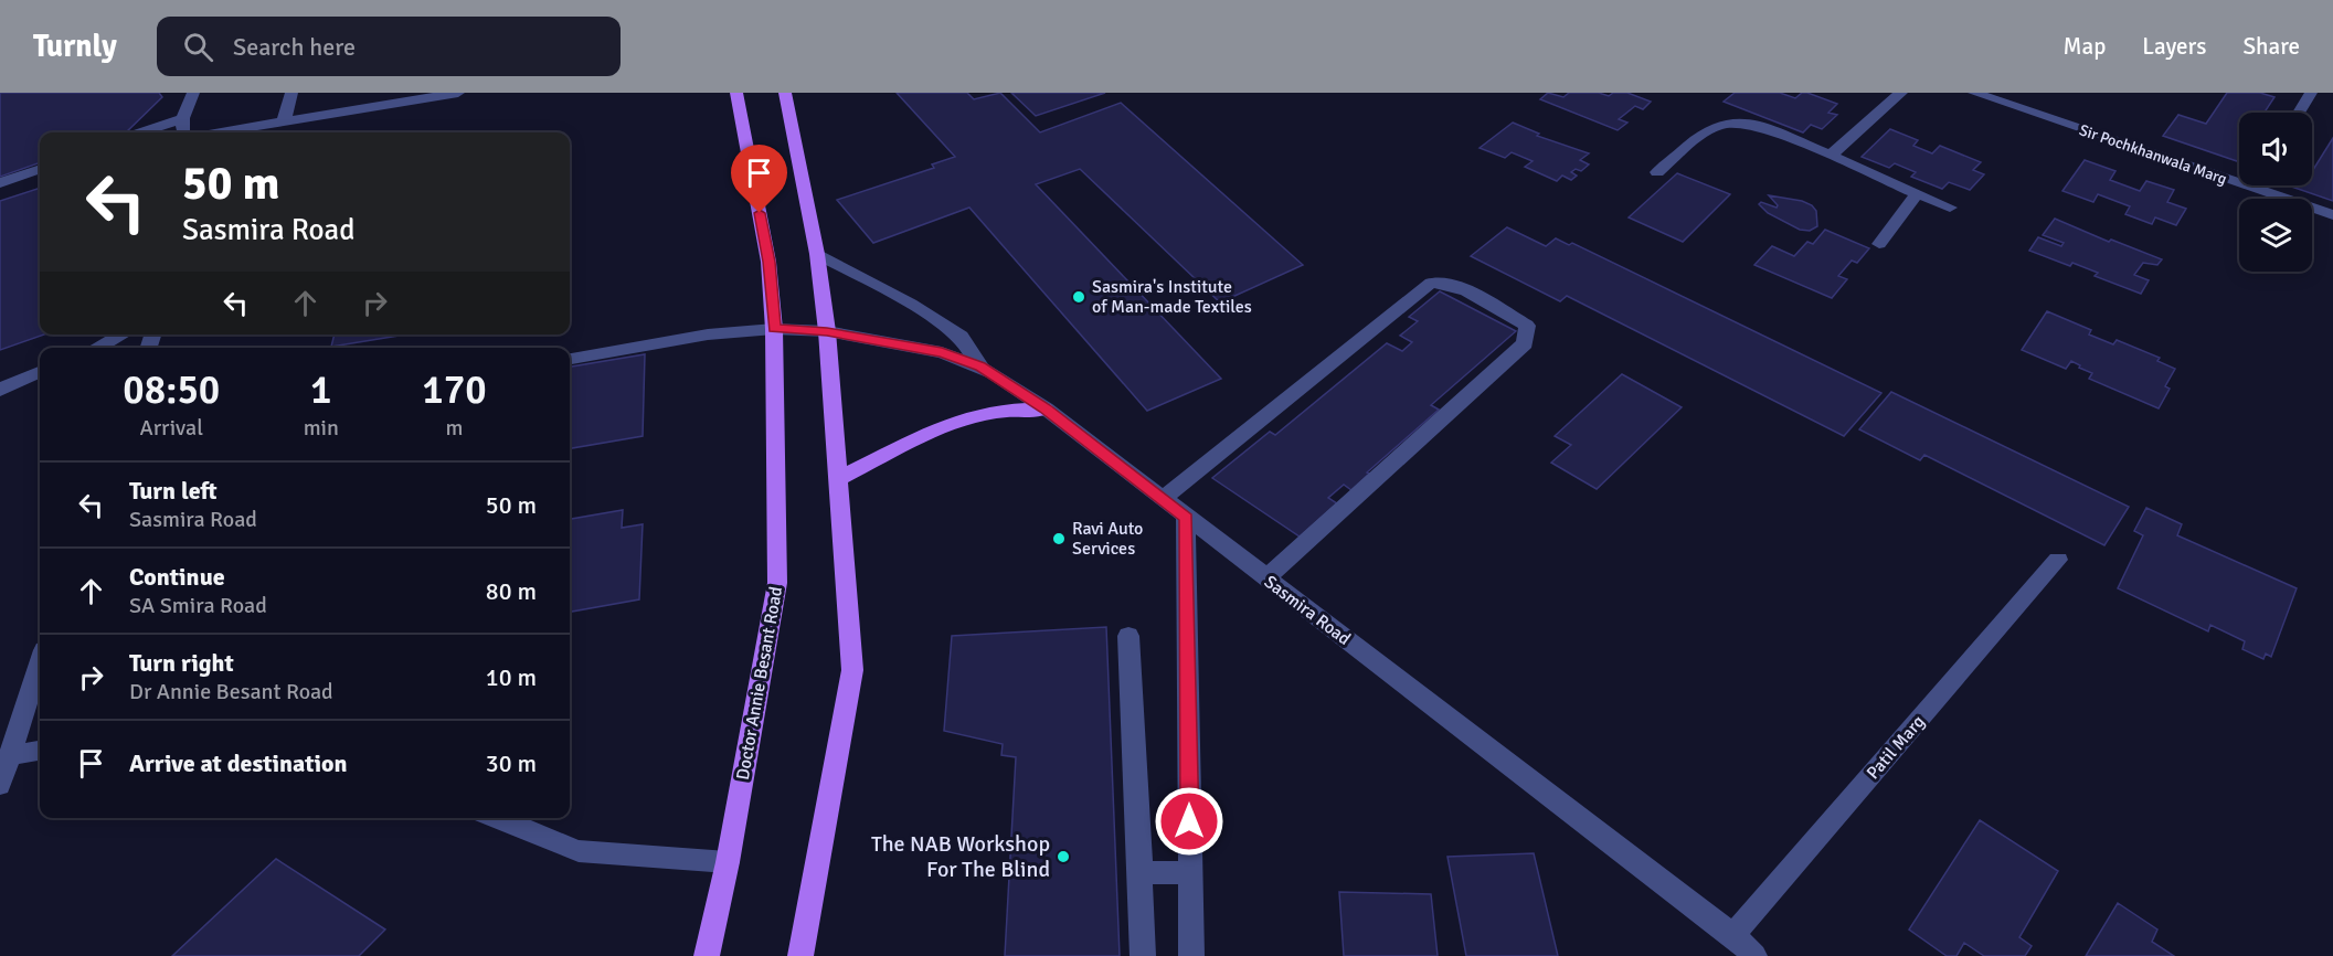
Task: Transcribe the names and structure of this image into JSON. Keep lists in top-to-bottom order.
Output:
{
  "streets": {
    "main road": ["Doctor Annie Besant Road"],
    "street": ["Sir Pochkhanwala Marg", "Sasmira Road", "Patil Marg"]
  },
  "crossings": [
    ["Sasmira Road", "Doctor Annie Besant Road"],
    ["Sasmira Road", "Patil Marg"]
  ],
  "places": ["Sasmira's Institute of Man-made Textiles", "Ravi Auto Services", "The NAB Workshop For The Blind"],
  "page": {
    "header": "Turnly",
    "search": "Search here",
    "nav": ["Map", "Layers", "Share"],
    "turn": ["50 m", "Sasmira Road"],
    "eta": [
      "08:50",
      "Arrival",
      "1",
      "min",
      "170",
      "m"
    ],
    "list": [
      {
        "name": "Turn left",
        "note": "Sasmira Road",
        "value": "50 m"
      },
      {
        "name": "Continue",
        "note": "SA Smira Road",
        "value": "80 m"
      },
      {
        "name": "Turn right",
        "note": "Dr Annie Besant Road",
        "value": "10 m"
      },
      {
        "name": "Arrive at destination",
        "value": "30 m"
      }
    ]
  }
}
